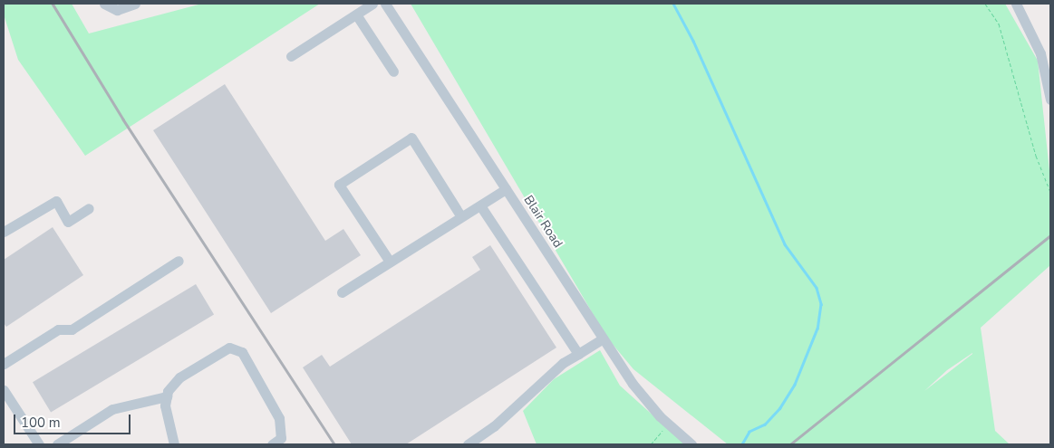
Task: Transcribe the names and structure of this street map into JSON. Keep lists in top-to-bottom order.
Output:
{
  "streets": {
    "street": ["Blair Road"]
  },
  "scale_bar": "100 m"
}
